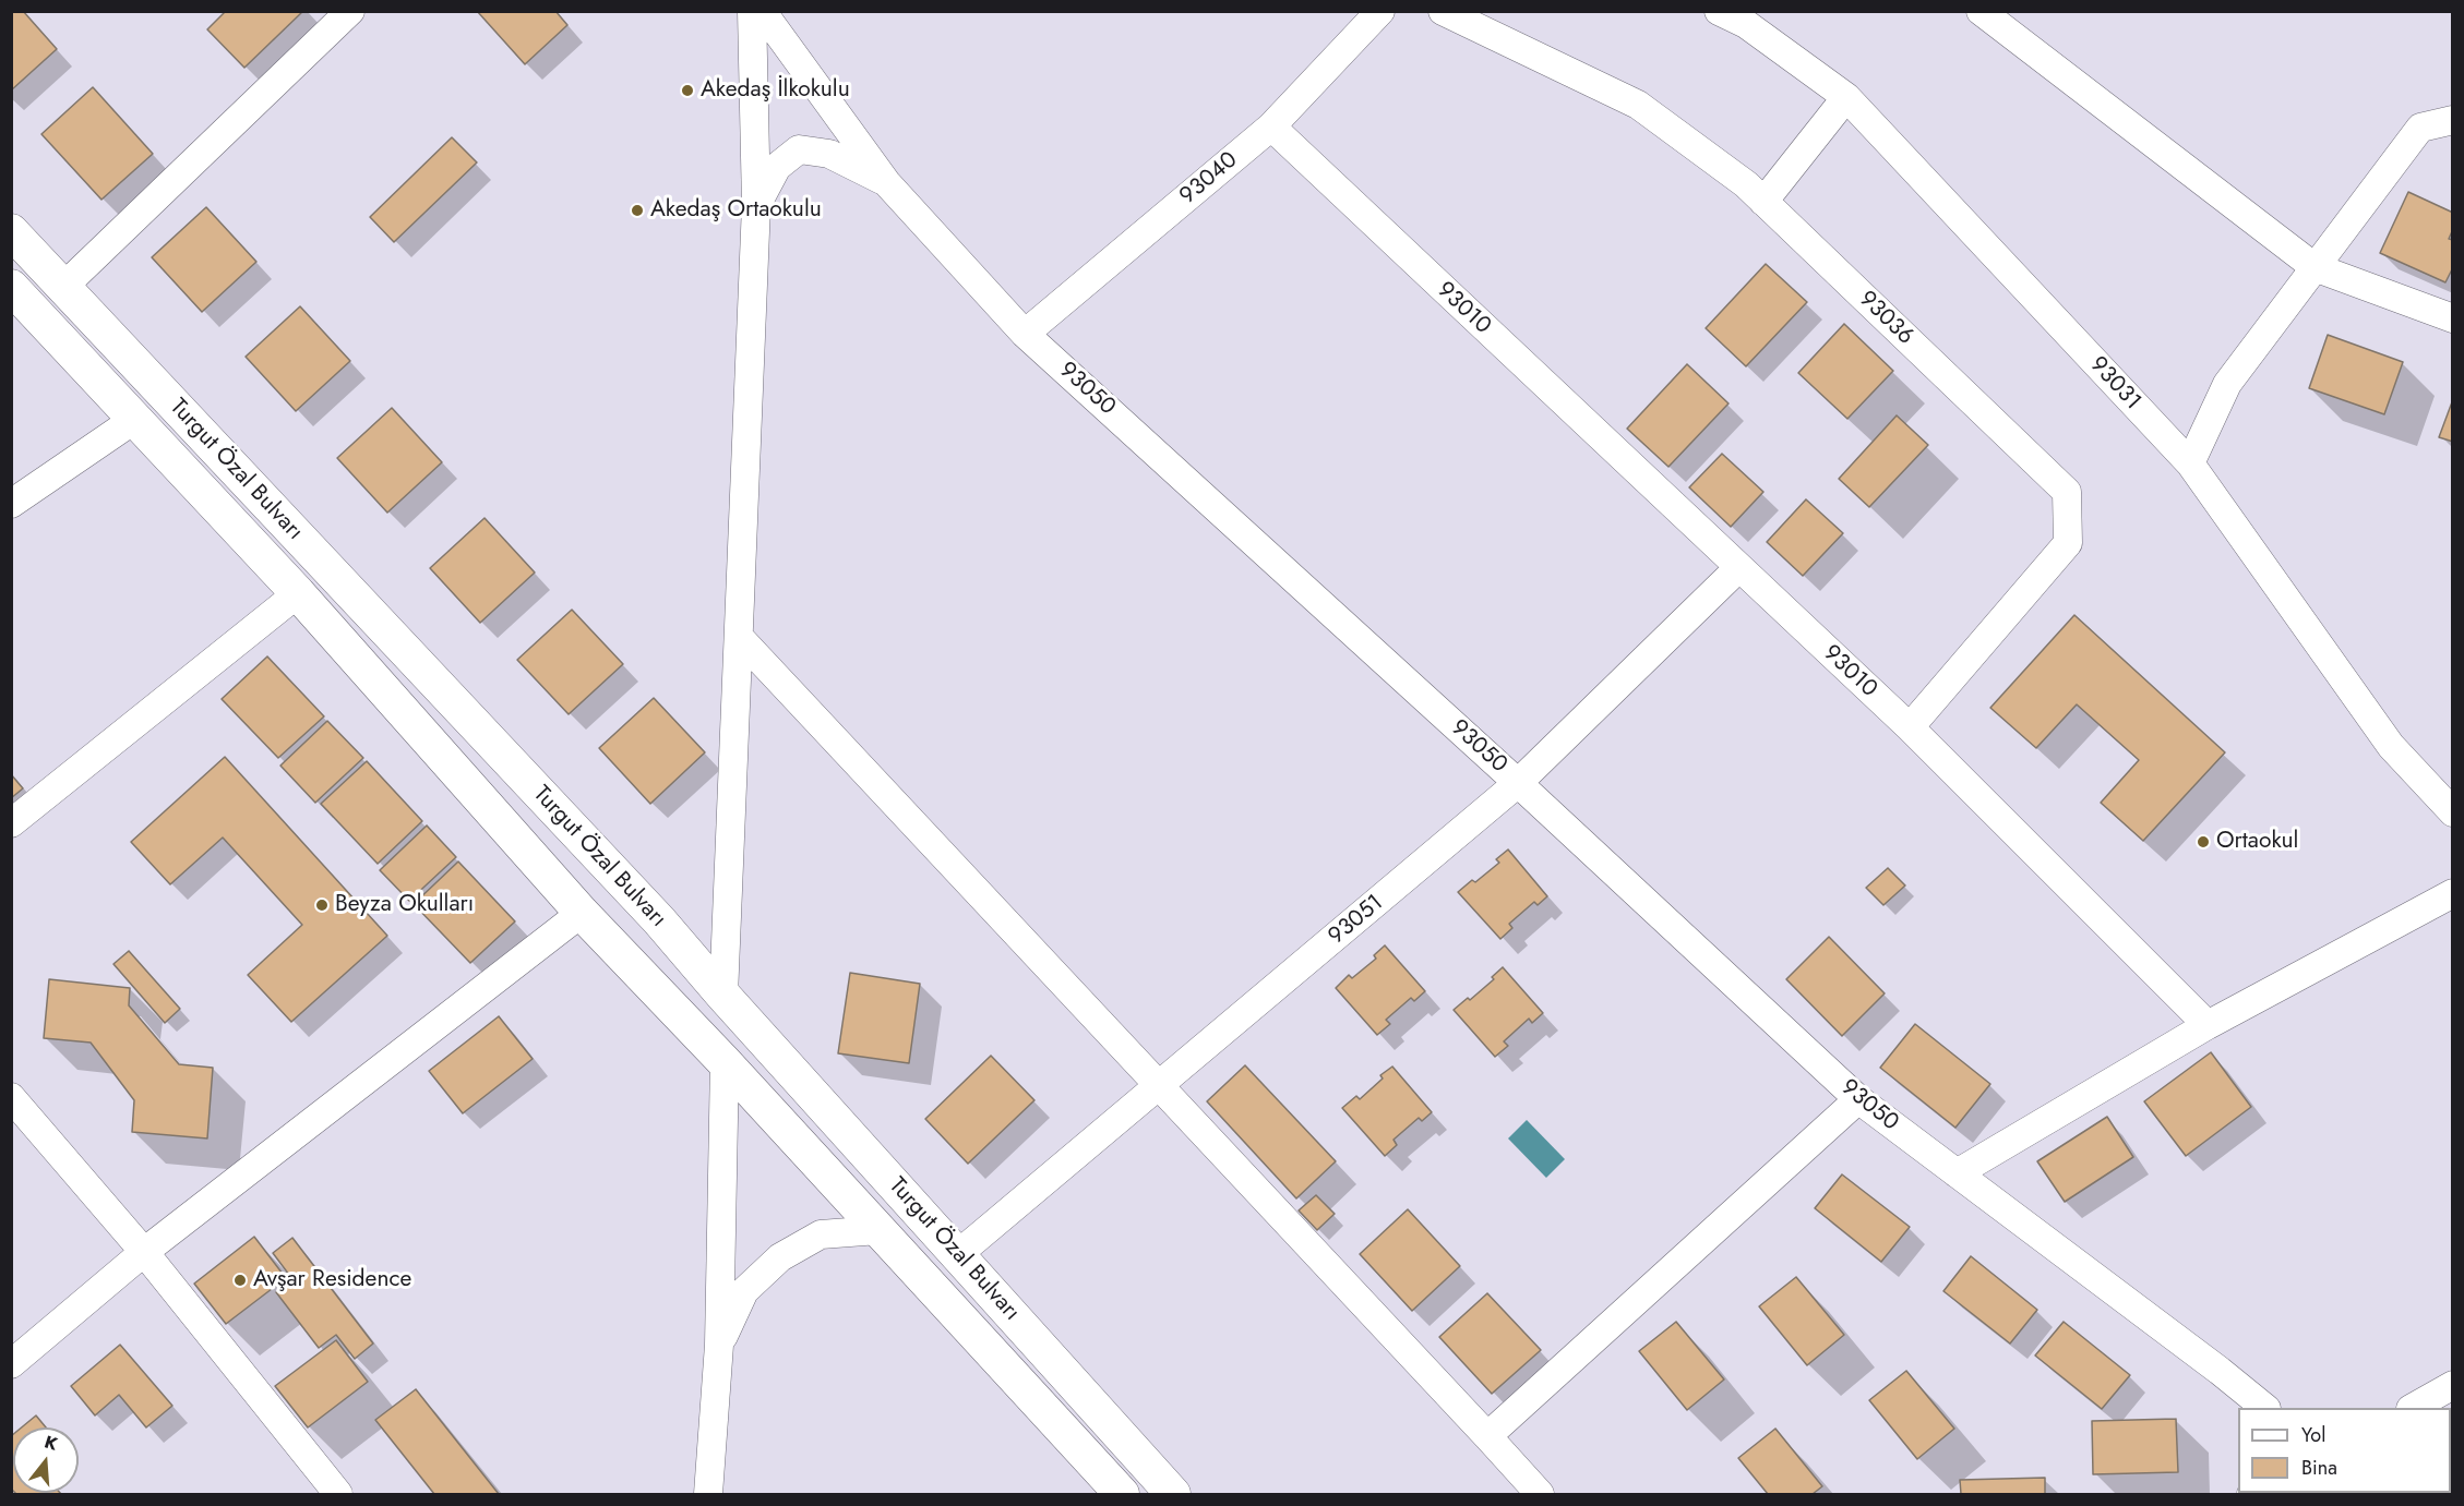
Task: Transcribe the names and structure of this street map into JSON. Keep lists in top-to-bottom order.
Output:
{
  "streets": {
    "main road": ["Turgut Özal Bulvarı"],
    "street": [
      "93040",
      "93010",
      "93036",
      "93031",
      "93050",
      "93051"
    ]
  },
  "crossings": [
    ["93040", "93010"],
    ["93040", "93050"],
    ["93010", "93036"],
    ["93010", "93051"],
    ["93050", "93051"],
    ["Turgut Özal Bulvarı", "93051"]
  ],
  "places": [
    "Akedaş İlkokulu",
    "Akedaş Ortaokulu",
    "Ortaokul",
    "Beyza Okulları",
    "Avşar Residence"
  ],
  "legend": ["Yol", "Bina"],
  "north": "top"
}
